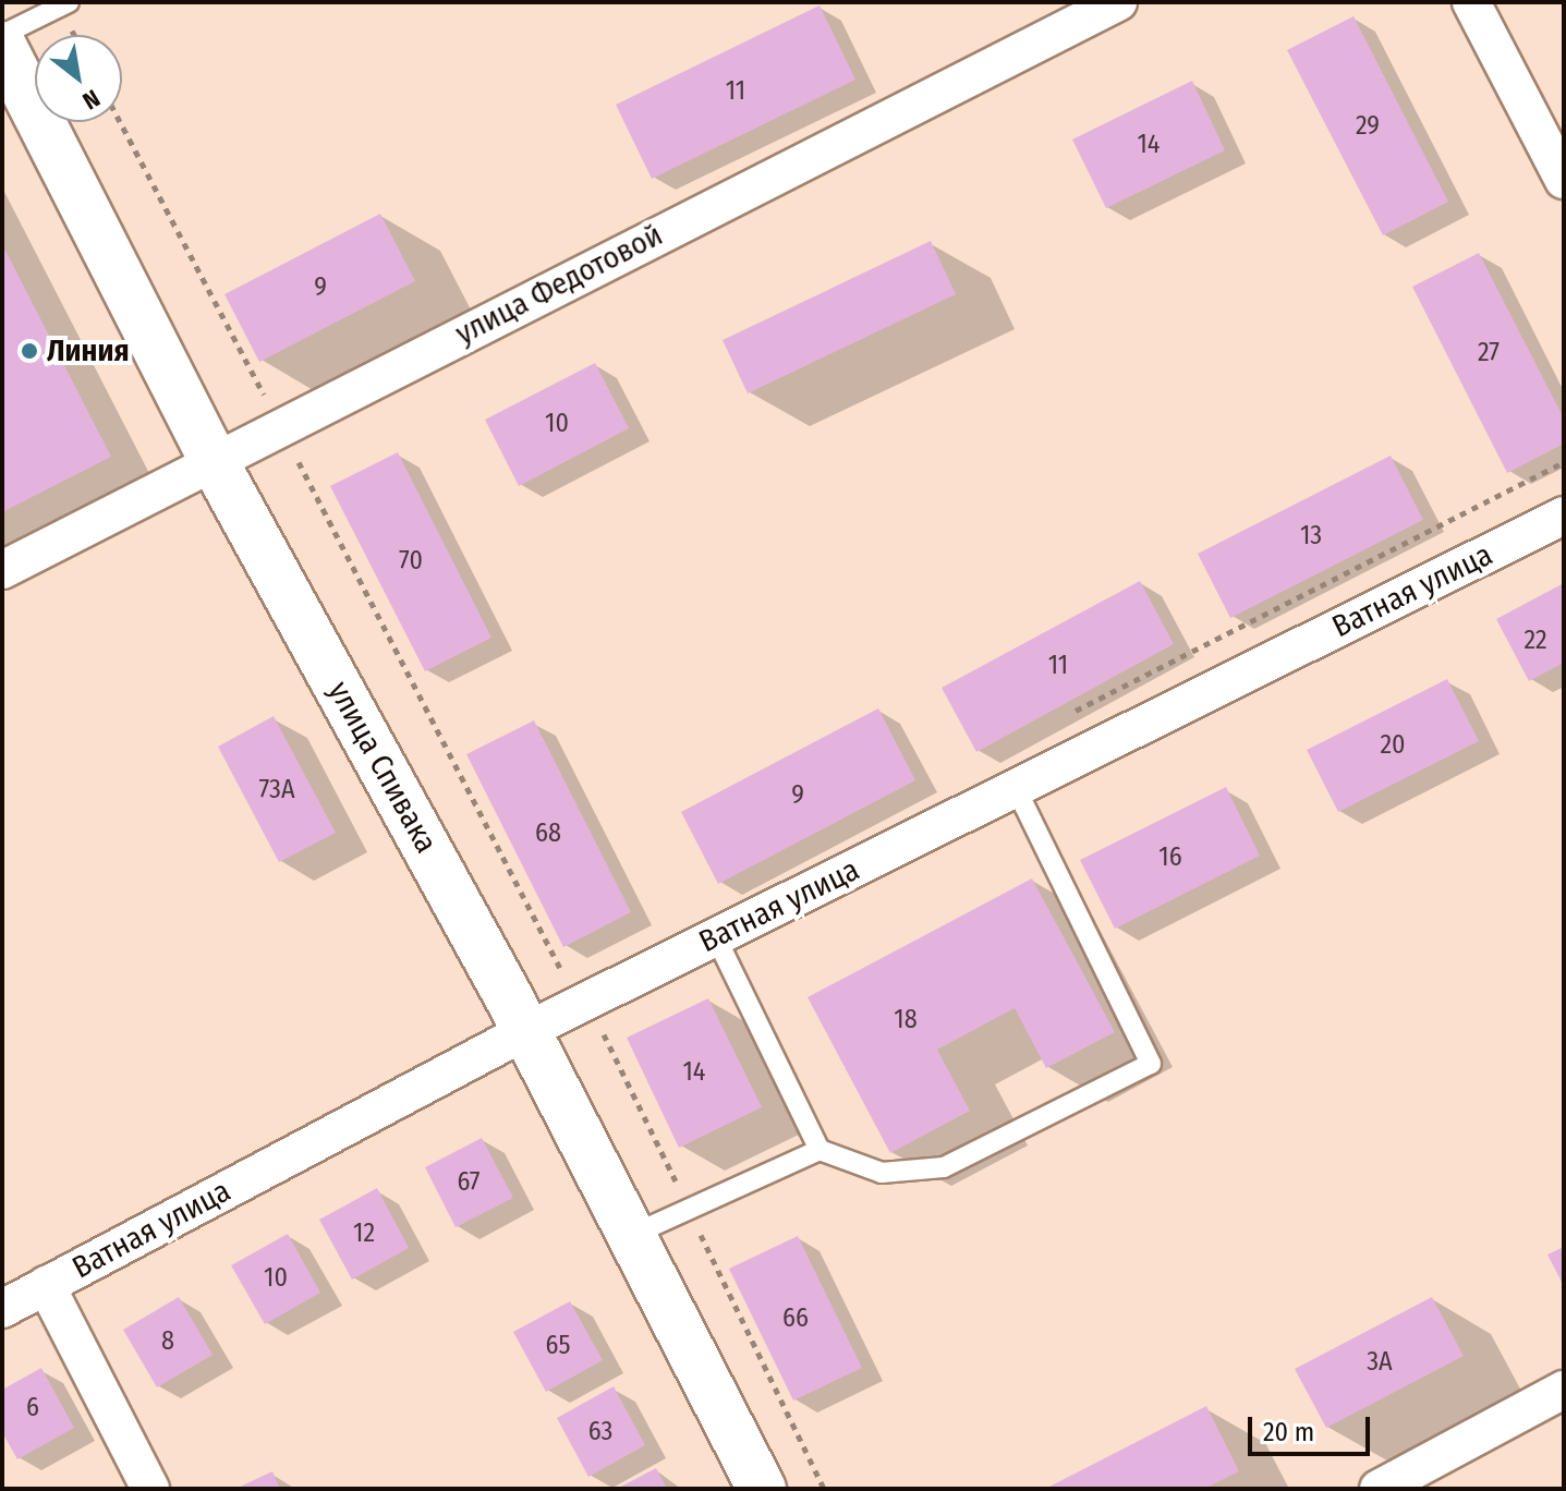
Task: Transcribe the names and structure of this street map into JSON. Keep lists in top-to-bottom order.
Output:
{
  "streets": {
    "street": ["улица Федотовой", "Ватная улица", "улица Спивака"]
  },
  "crossings": [
    ["улица Федотовой", "улица Спивака"],
    ["Ватная улица", "улица Спивака"]
  ],
  "places": ["Линия"],
  "house_numbers": [
    "11",
    "29",
    "14",
    "9",
    "27",
    "10",
    "13",
    "70",
    "22",
    "11",
    "20",
    "73А",
    "9",
    "68",
    "16",
    "18",
    "14",
    "67",
    "12",
    "10",
    "66",
    "8",
    "65",
    "3А",
    "6",
    "63"
  ],
  "scale_bar": "20 m",
  "north": "bottom right"
}
